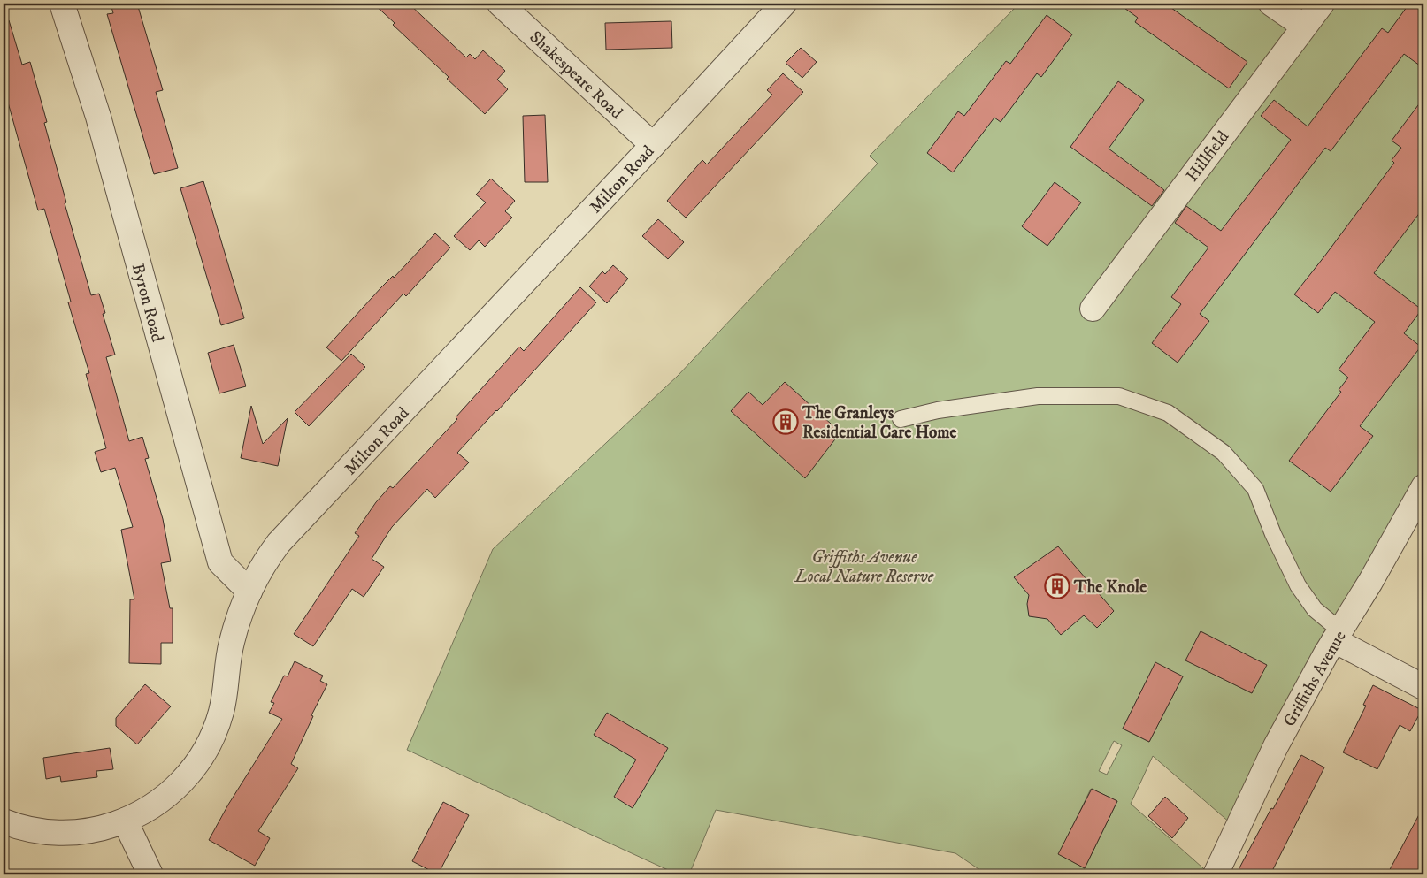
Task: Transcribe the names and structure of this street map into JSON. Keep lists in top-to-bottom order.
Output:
{
  "streets": {
    "street": [
      "Shakespeare Road",
      "Hillfield",
      "Milton Road",
      "Byron Road",
      "Griffiths Avenue"
    ]
  },
  "crossings": [
    ["Shakespeare Road", "Milton Road"],
    ["Milton Road", "Byron Road"]
  ],
  "parks": ["Griffiths Avenue Local Nature Reserve"],
  "places": {
    "building": ["The Granleys Residential Care Home", "The Knole"]
  }
}
